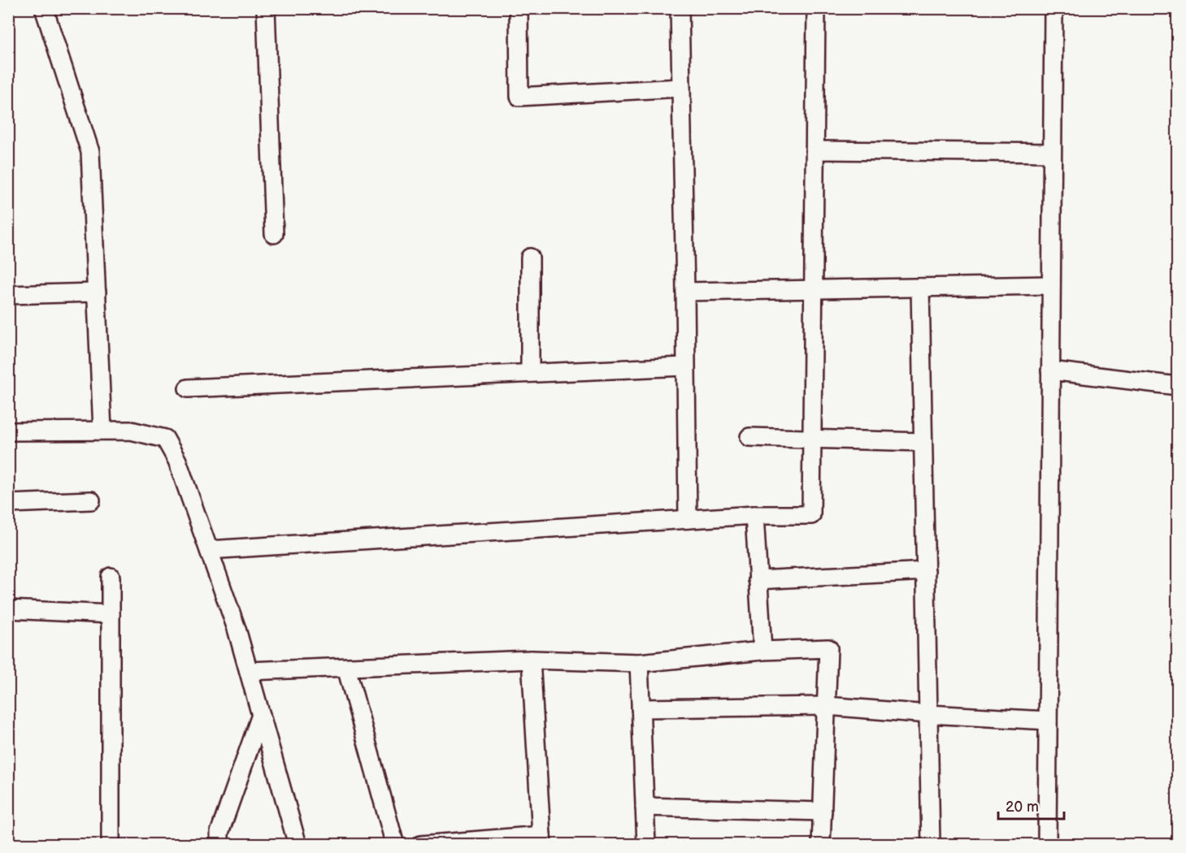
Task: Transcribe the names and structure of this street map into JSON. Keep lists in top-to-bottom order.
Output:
{
  "scale_bar": "20 m"
}
